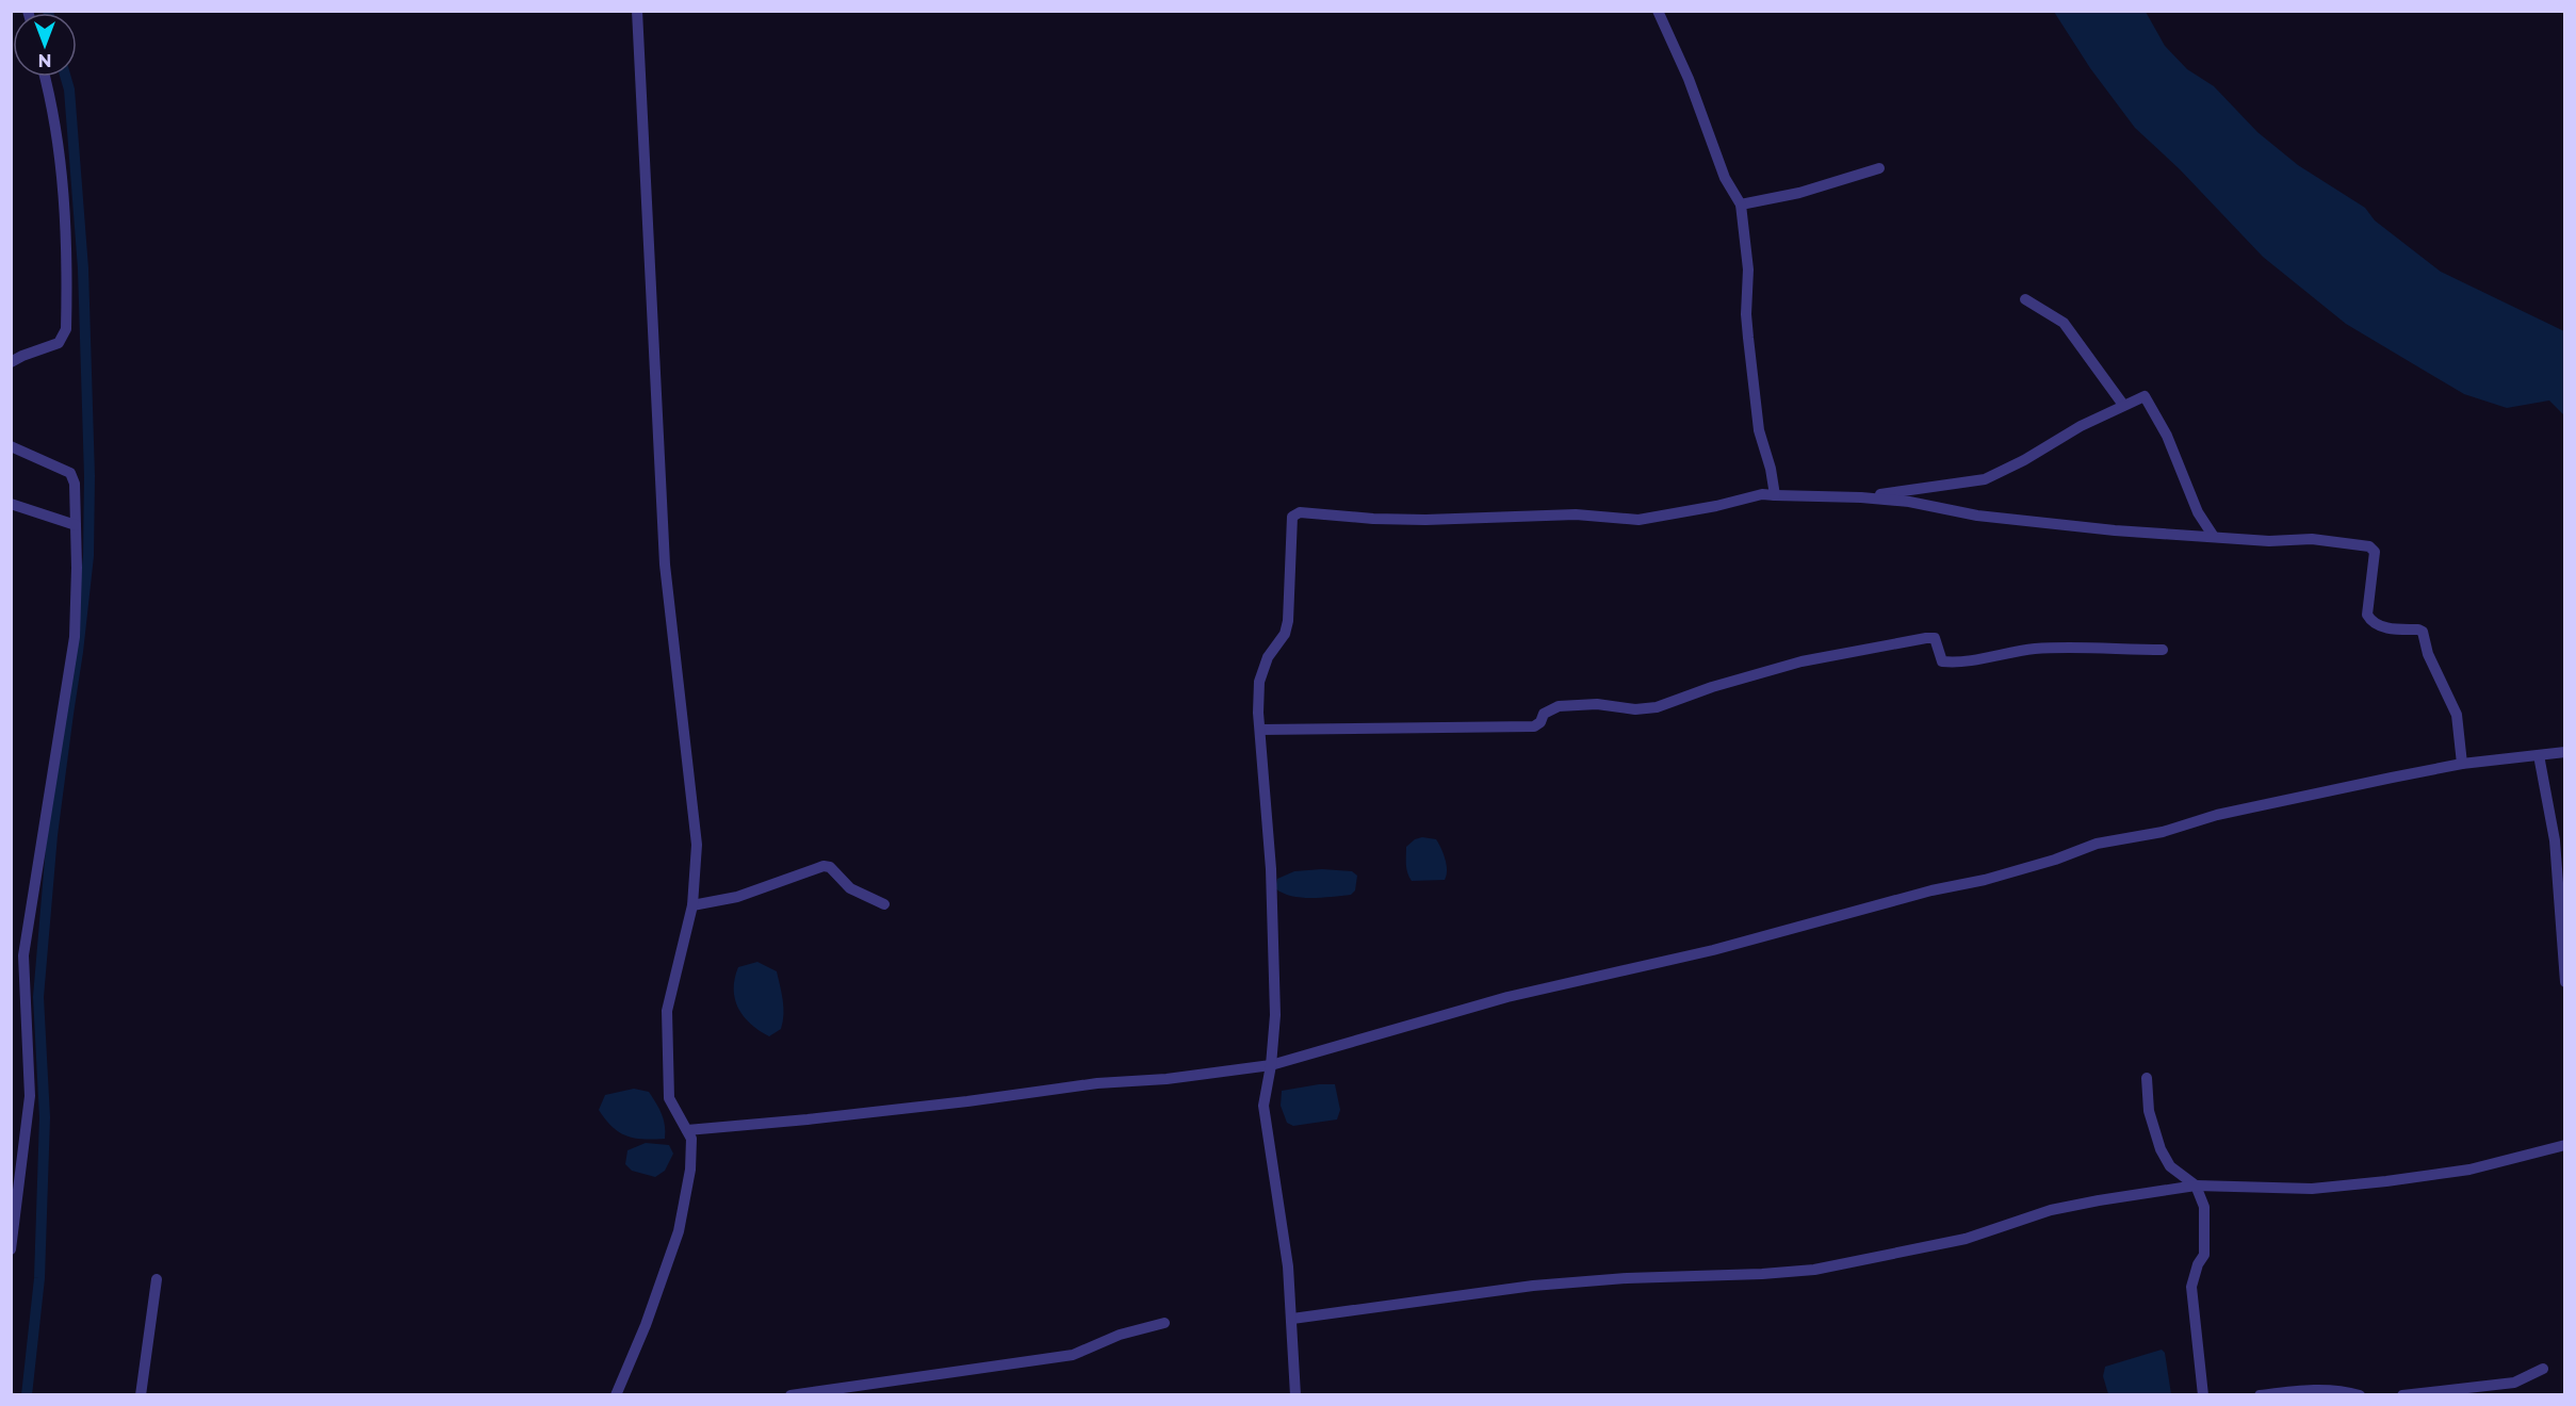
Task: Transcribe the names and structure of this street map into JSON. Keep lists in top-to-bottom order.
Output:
{
  "north": "bottom"
}
